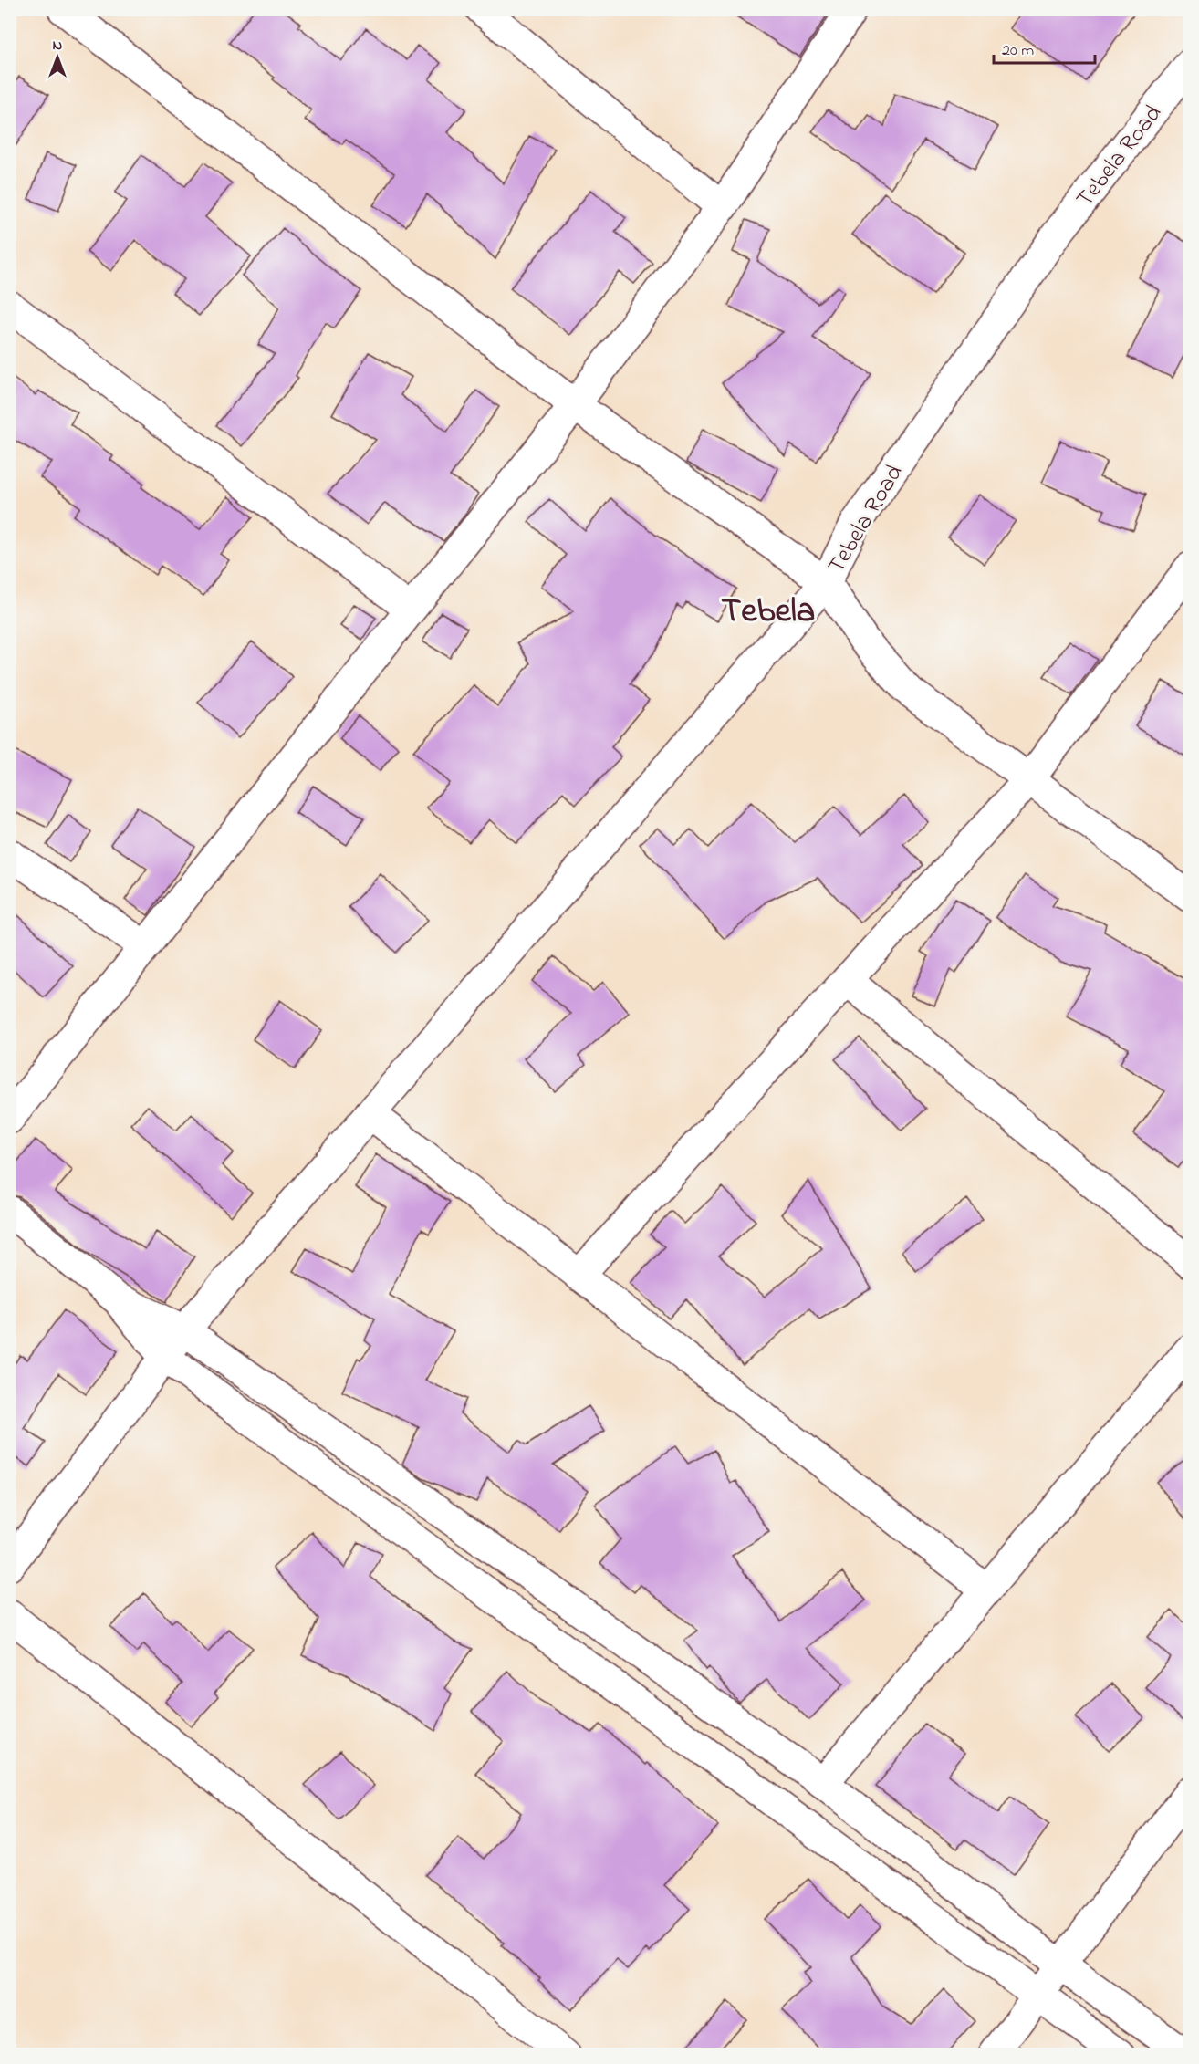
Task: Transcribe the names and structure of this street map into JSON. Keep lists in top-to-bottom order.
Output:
{
  "streets": {
    "street": ["Tebela Road"]
  },
  "districts": ["Tebela"],
  "scale_bar": "20 m",
  "north": "top"
}
